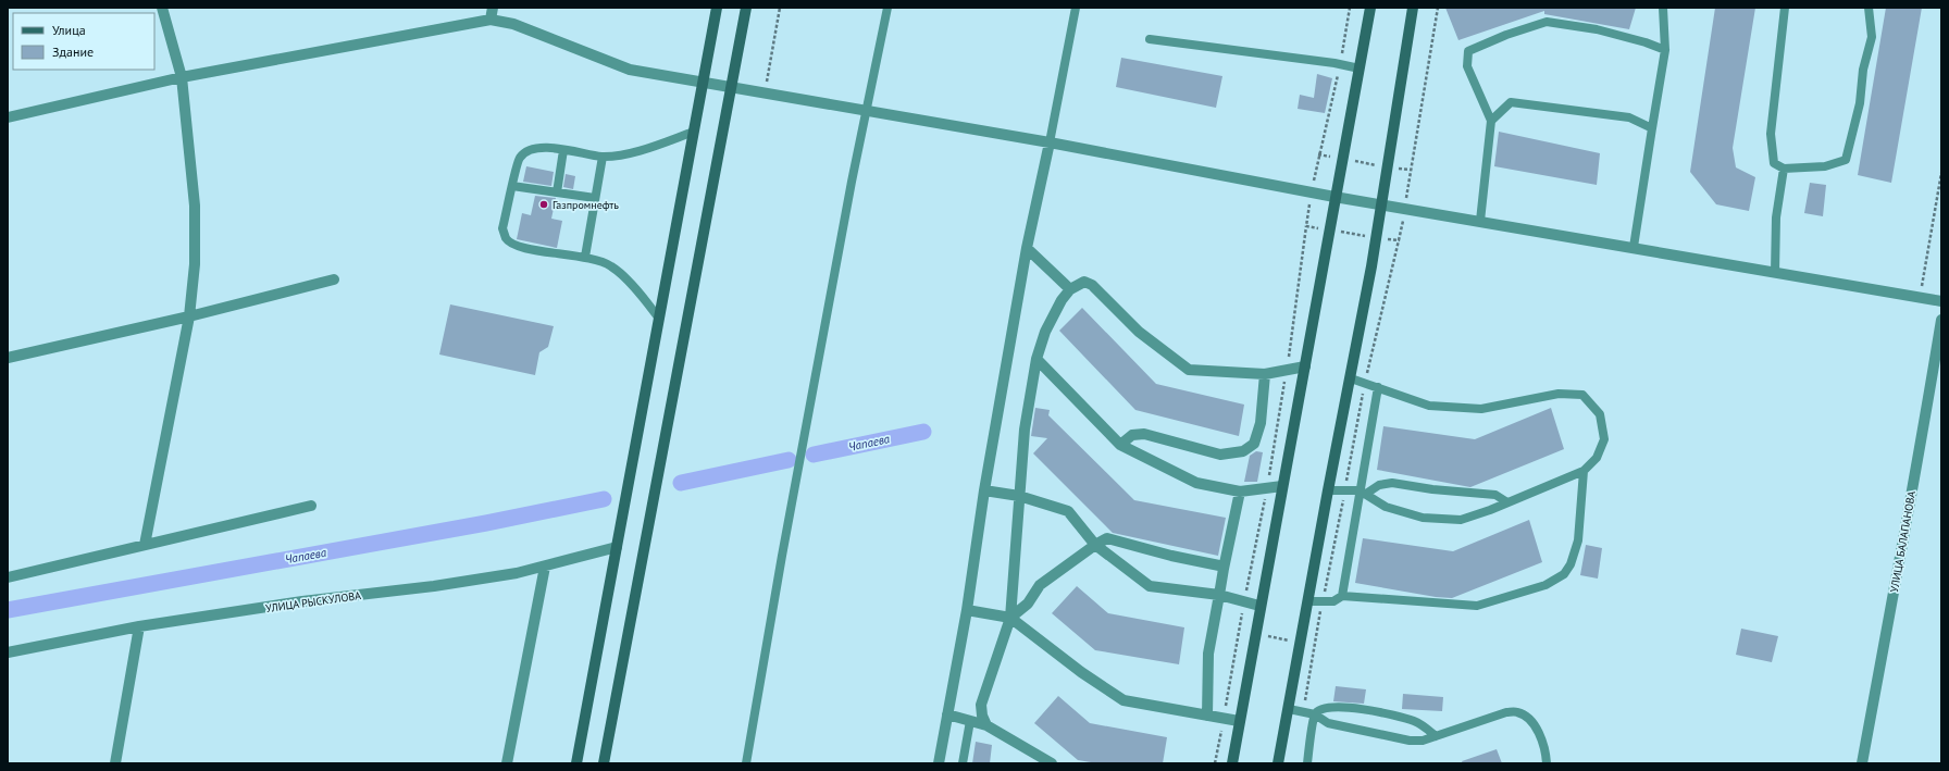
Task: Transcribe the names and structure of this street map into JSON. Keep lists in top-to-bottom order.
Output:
{
  "streets": {
    "street": ["УЛИЦА БАЛАПАНОВА", "УЛИЦА РЫСКУЛОВА"]
  },
  "water": ["Чапаева"],
  "places": ["Газпромнефть"],
  "legend": ["Улица", "Здание"]
}
